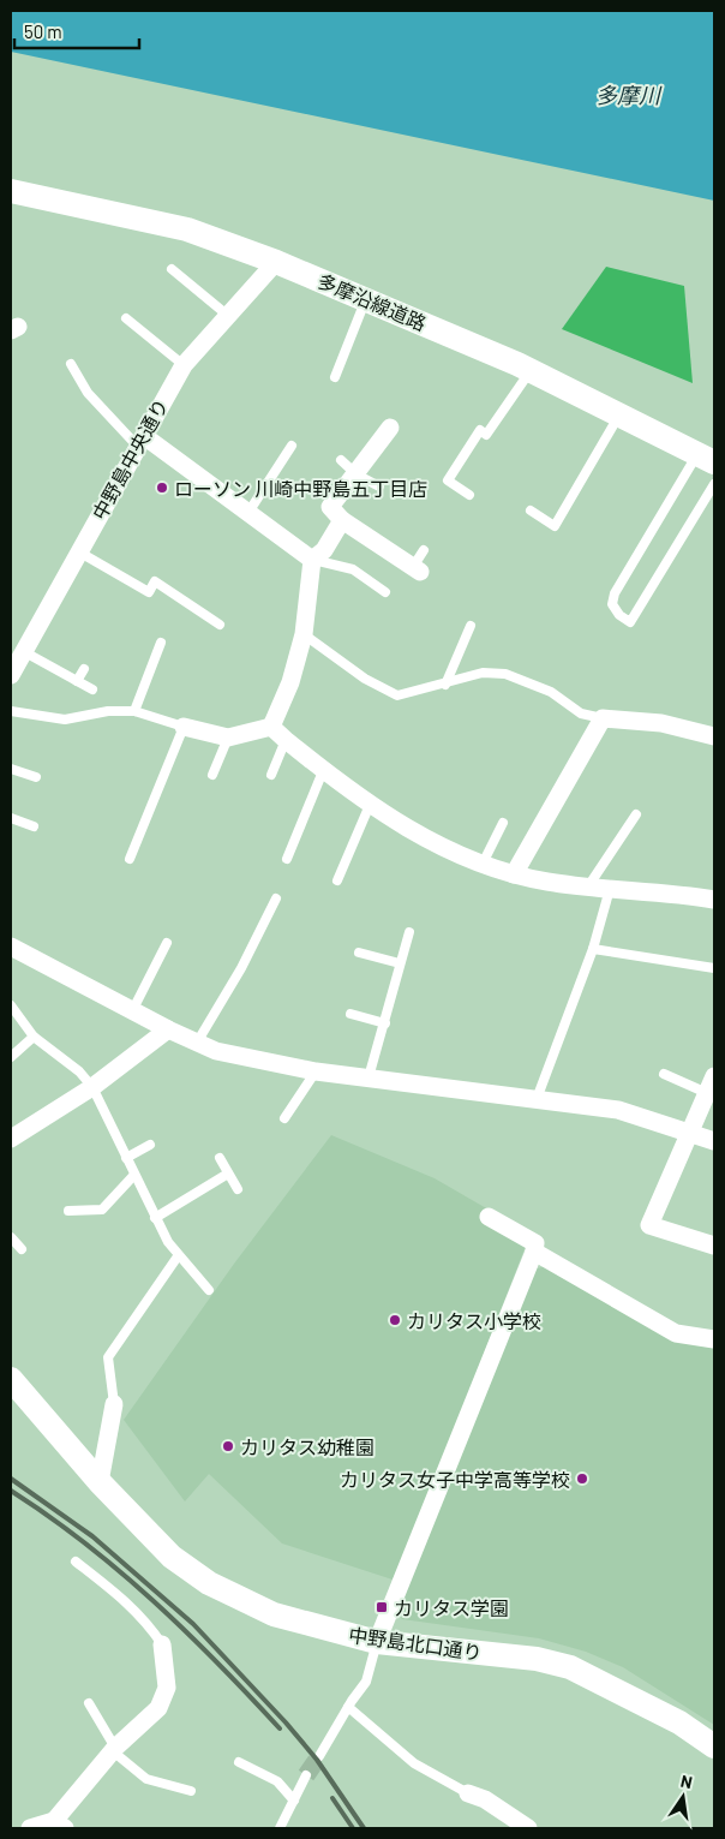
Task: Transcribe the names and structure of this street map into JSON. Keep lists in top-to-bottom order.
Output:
{
  "streets": {
    "street": ["多摩沿線道路", "中野島中央通り", "中野島北口通り"]
  },
  "crossings": [
    ["多摩沿線道路", "中野島中央通り"]
  ],
  "water": ["多摩川"],
  "places": {
    "other": [
      "ローソン 川崎中野島五丁目店",
      "カリタス小学校",
      "カリタス幼稚園",
      "カリタス女子中学高等学校"
    ],
    "transit": ["カリタス学園"]
  },
  "scale_bar": "50 m",
  "north": "top"
}
